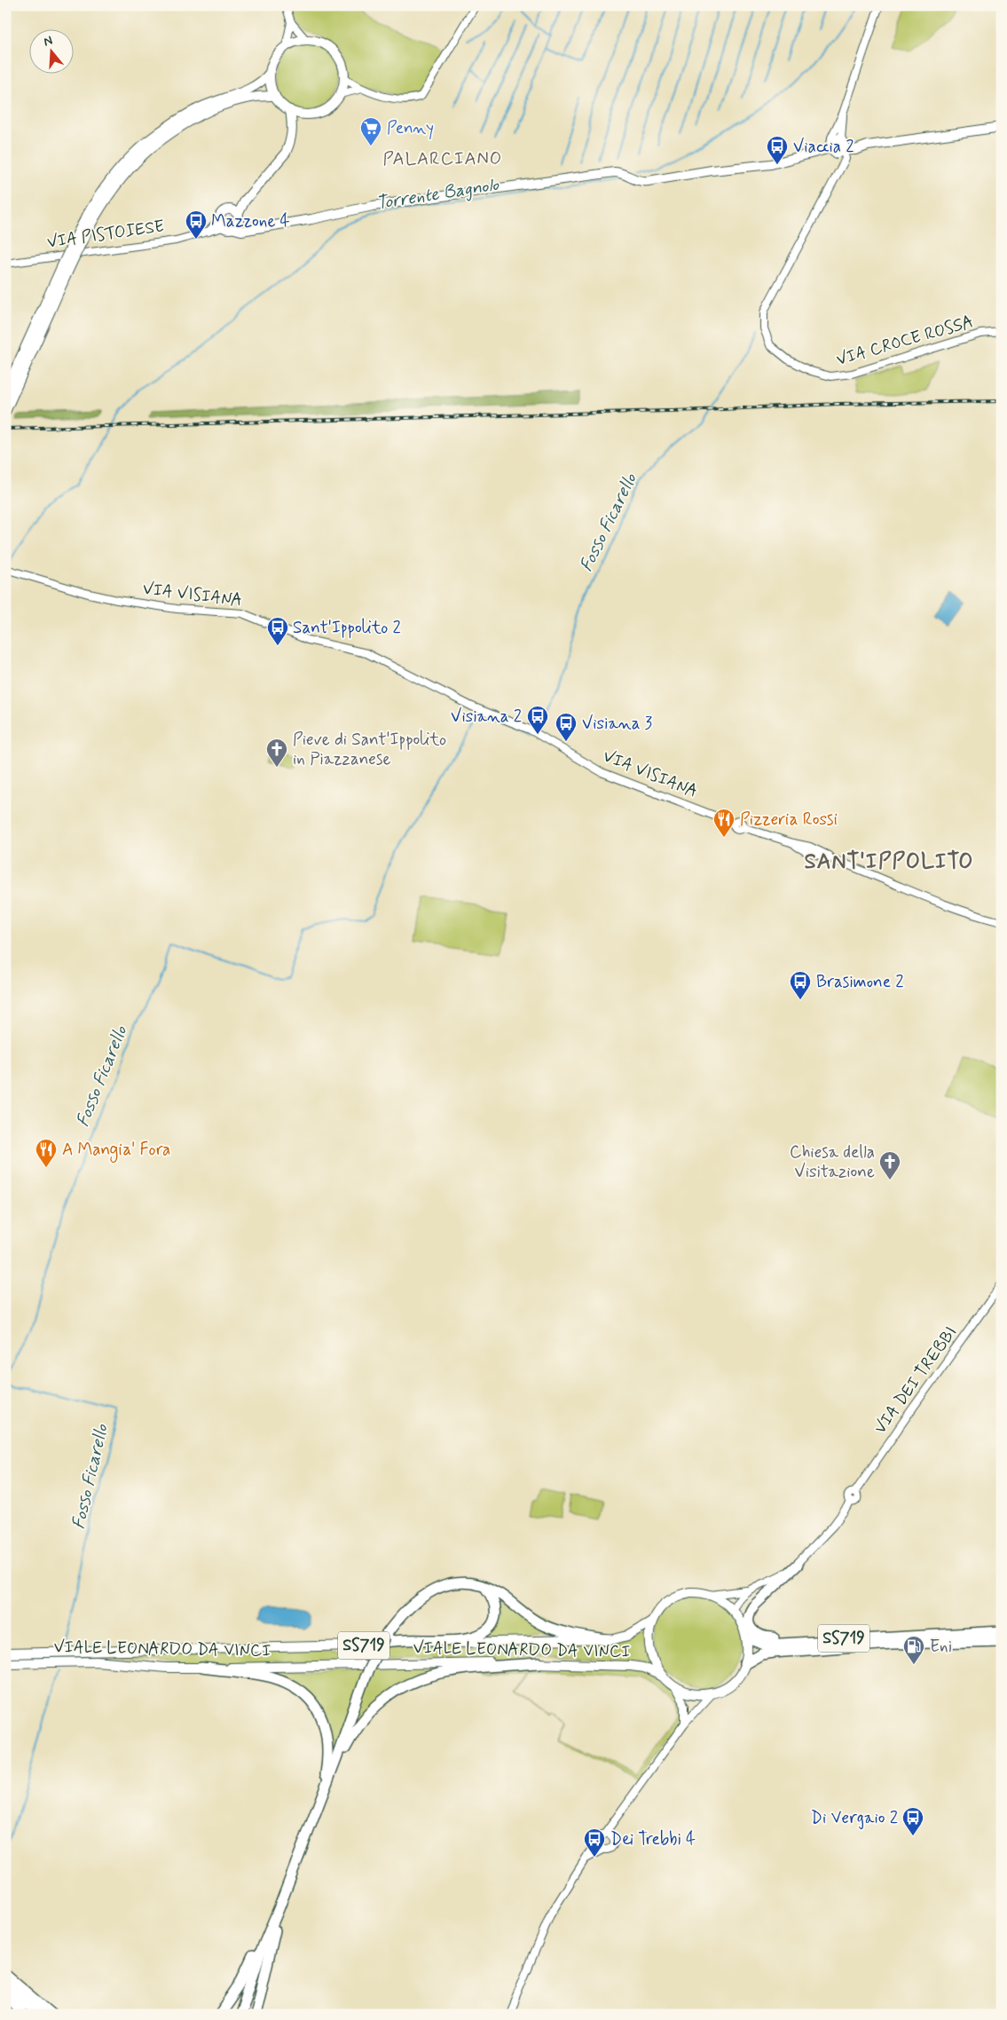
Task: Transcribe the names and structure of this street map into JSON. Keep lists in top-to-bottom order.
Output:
{
  "streets": {
    "highway": ["SS719", "VIALE LEONARDO DA VINCI"],
    "main road": ["VIA PISTOIESE"],
    "street": ["VIA CROCE ROSSA", "VIA VISIANA", "VIA DEI TREBBI"]
  },
  "crossings": [
    ["VIA PISTOIESE", "VIA CROCE ROSSA"],
    ["SS719", "VIALE LEONARDO DA VINCI"]
  ],
  "districts": ["PALARCIANO", "SANT'IPPOLITO"],
  "water": ["Torrente Bagnolo", "Fosso Ficarello"],
  "places": {
    "supermarket": ["Penny"],
    "bus stop": [
      "Viaccia 2",
      "Mazzone 4",
      "Sant'Ippolito 2",
      "Visiana 2",
      "Visiana 3",
      "Brasimone 2",
      "Di Vergaio 2",
      "Dei Trebbi 4"
    ],
    "church": ["Pieve di Sant'Ippolito in Piazzanese", "Chiesa della Visitazione"],
    "restaurant": ["Pizzeria Rossi", "A Mangia' Fora"],
    "fuel station": ["Eni"]
  },
  "north": "top"
}
